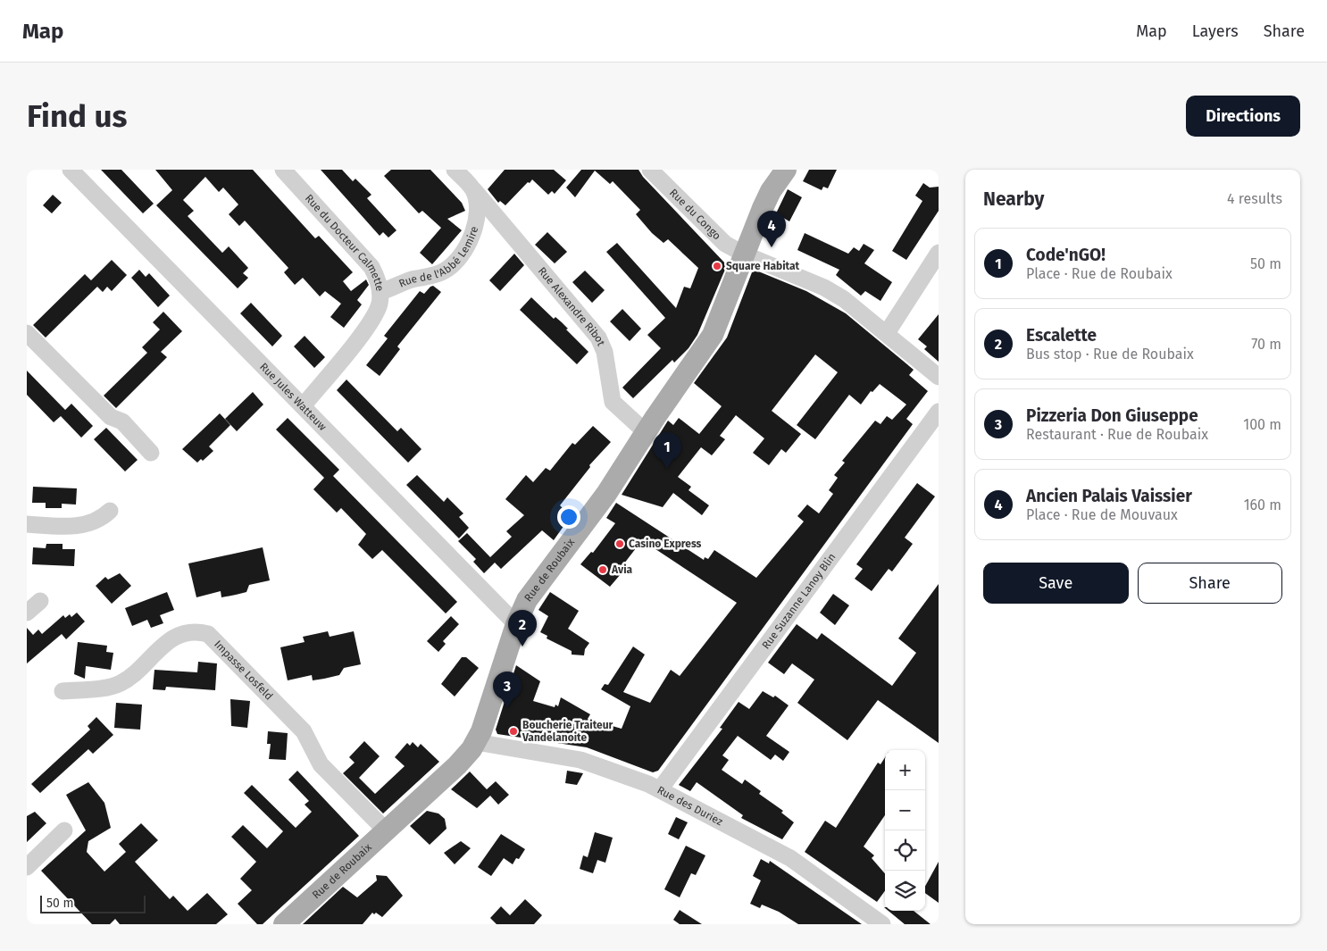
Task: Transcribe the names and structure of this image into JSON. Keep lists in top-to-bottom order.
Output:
{
  "streets": {
    "main road": ["Rue de Roubaix"],
    "street": [
      "Rue du Congo",
      "Rue du Docteur Calmette",
      "Rue de l'Abbé Lemire",
      "Rue Alexandre Ribot",
      "Rue Jules Watteuw",
      "Rue Suzanne Lanoy Blin",
      "Impasse Losfeld",
      "Rue des Duriez"
    ]
  },
  "crossings": [
    ["Rue du Congo", "Rue de Roubaix"],
    ["Rue du Docteur Calmette", "Rue de l'Abbé Lemire"],
    ["Rue du Docteur Calmette", "Rue Jules Watteuw"],
    ["Rue de l'Abbé Lemire", "Rue Alexandre Ribot"],
    ["Rue Alexandre Ribot", "Rue de Roubaix"],
    ["Rue Jules Watteuw", "Rue de Roubaix"],
    ["Rue de Roubaix", "Impasse Losfeld"],
    ["Rue de Roubaix", "Rue des Duriez"],
    ["Rue Suzanne Lanoy Blin", "Rue des Duriez"]
  ],
  "places": [
    "Square Habitat",
    "Casino Express",
    "Avia",
    "Boucherie Traiteur Vandelanoite"
  ],
  "scale_bar": "50 m",
  "page": {
    "header": "Map",
    "nav": ["Map", "Layers", "Share"],
    "buttons": [
      "Directions",
      ["Save", "Share"]
    ],
    "title": "Find us",
    "heading": ["Nearby", "4 results"],
    "pins": [
      "4",
      "1",
      "2",
      "3"
    ],
    "list": [
      {
        "mark": "1",
        "name": "Code'nGO!",
        "note": "Place · Rue de Roubaix",
        "value": "50 m"
      },
      {
        "mark": "2",
        "name": "Escalette",
        "note": "Bus stop · Rue de Roubaix",
        "value": "70 m"
      },
      {
        "mark": "3",
        "name": "Pizzeria Don Giuseppe",
        "note": "Restaurant · Rue de Roubaix",
        "value": "100 m"
      },
      {
        "mark": "4",
        "name": "Ancien Palais Vaissier",
        "note": "Place · Rue de Mouvaux",
        "value": "160 m"
      }
    ],
    "map_buttons": ["+", "−"],
    "scale": "50 m"
  }
}
